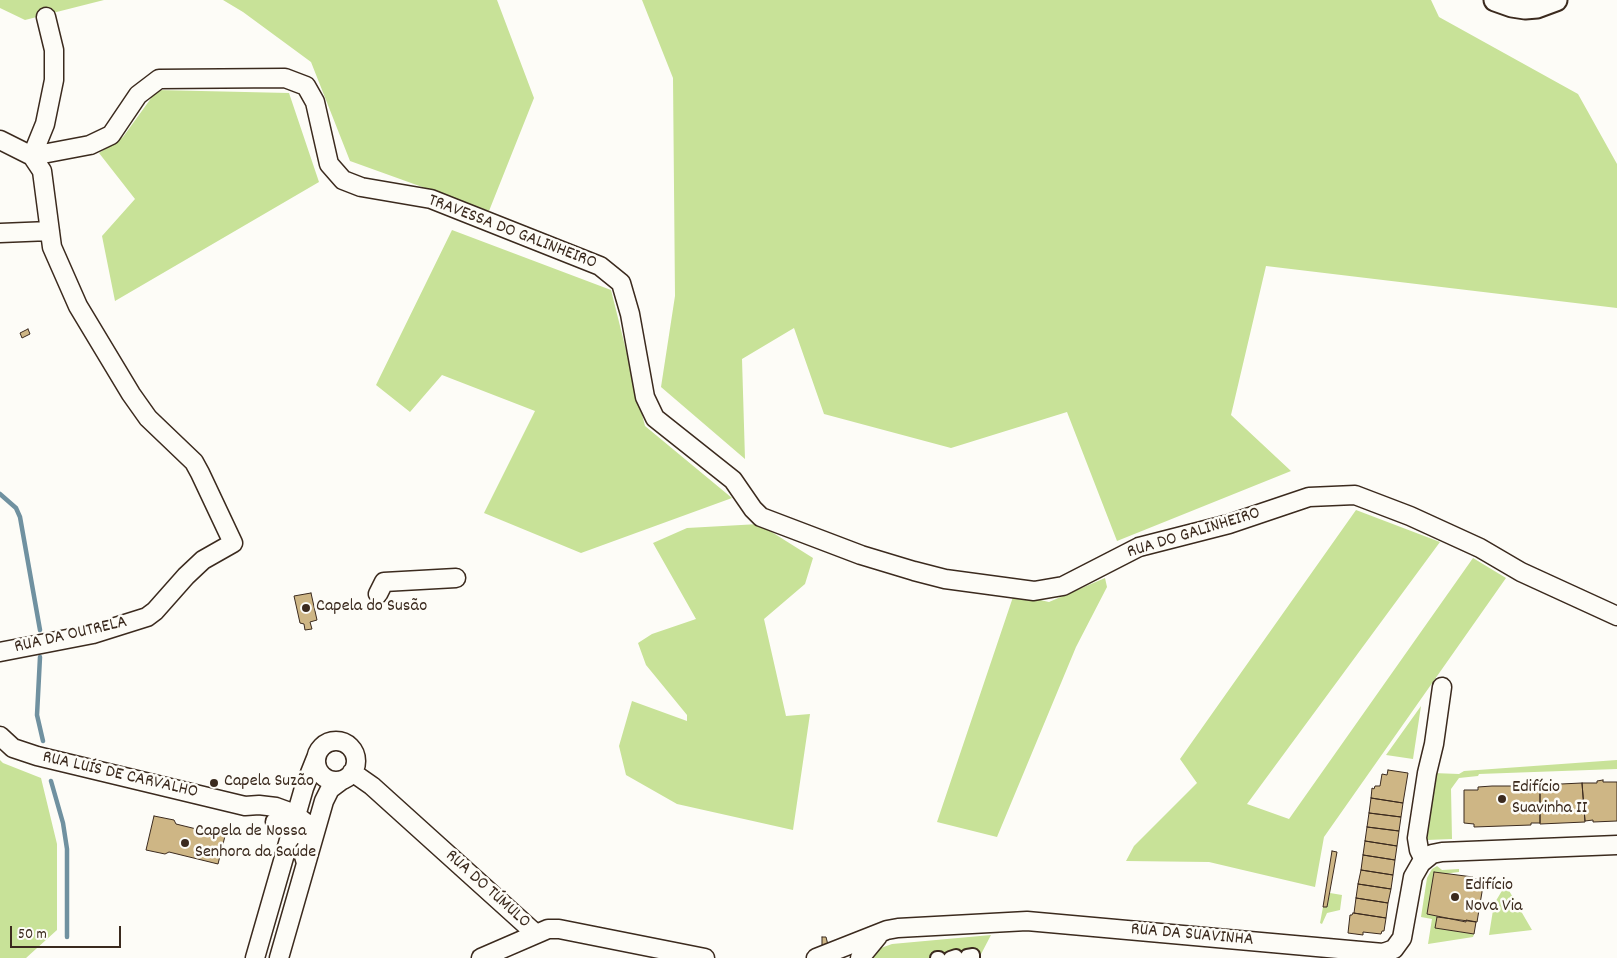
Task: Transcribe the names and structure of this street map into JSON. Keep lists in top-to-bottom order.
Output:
{
  "streets": {
    "street": [
      "TRAVESSA DO GALINHEIRO",
      "RUA DO GALINHEIRO",
      "RUA DA OUTRELA",
      "RUA LUÍS DE CARVALHO",
      "RUA DO TÚMULO",
      "RUA DA SUAVINHA"
    ]
  },
  "crossings": [
    ["TRAVESSA DO GALINHEIRO", "RUA DO GALINHEIRO"]
  ],
  "places": [
    "Capela do Susão",
    "Capela Suzão",
    "Edifício Suavinha II",
    "Capela de Nossa Senhora da Saúde",
    "Edifício Nova Via"
  ],
  "scale_bar": "50 m"
}
